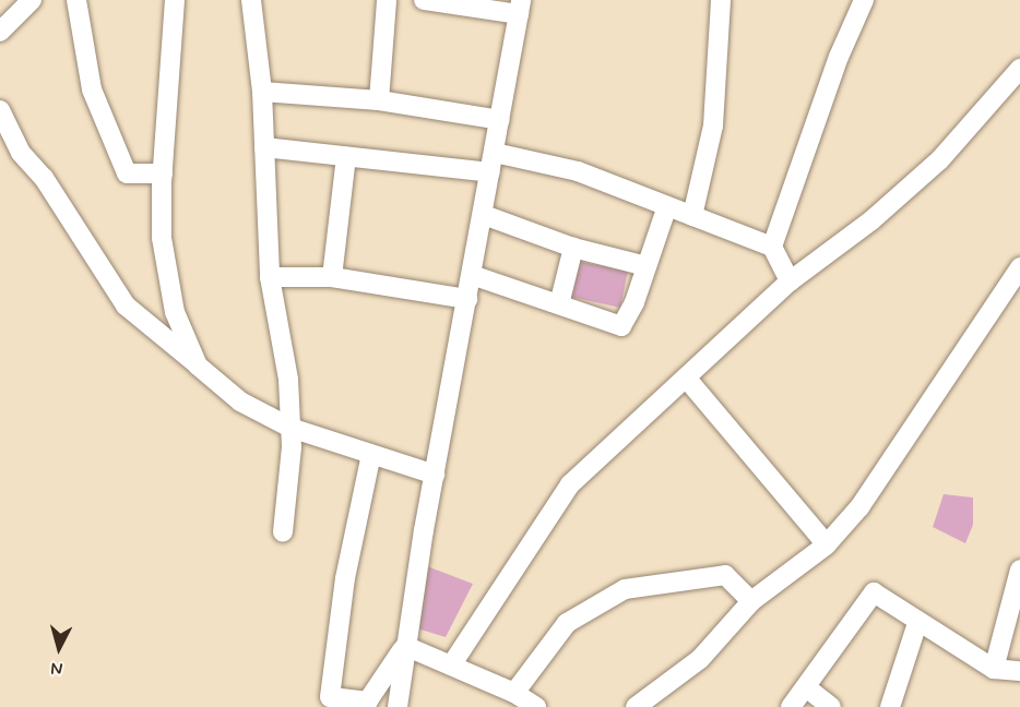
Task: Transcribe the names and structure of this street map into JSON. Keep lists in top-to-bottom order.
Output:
{
  "north": "bottom"
}
